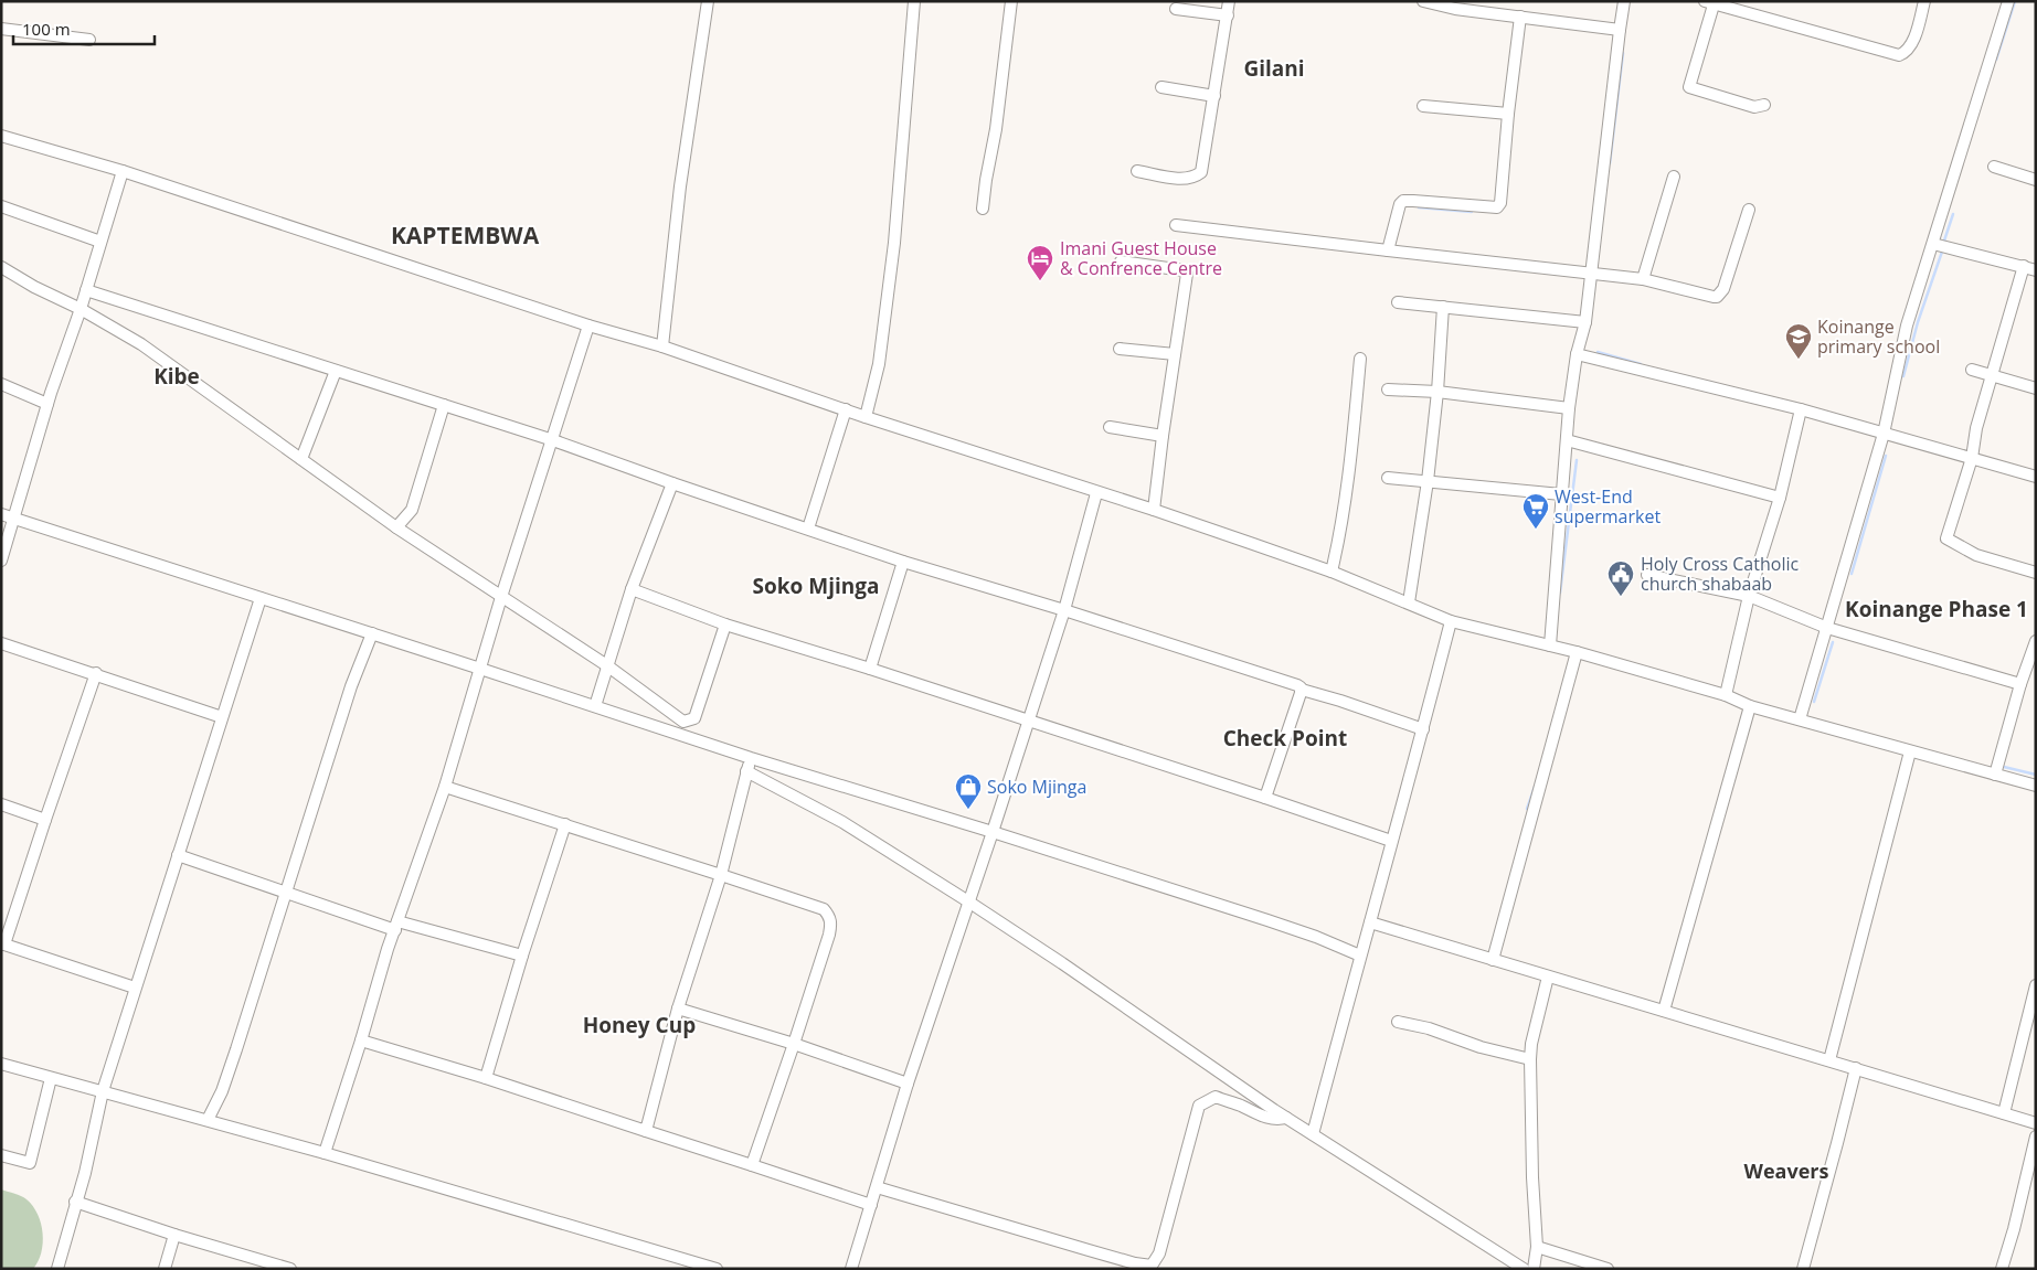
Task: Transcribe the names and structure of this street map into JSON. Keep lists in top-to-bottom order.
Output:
{
  "districts": [
    "Gilani",
    "KAPTEMBWA",
    "Kibe",
    "Soko Mjinga",
    "Koinange Phase 1",
    "Check Point",
    "Honey Cup",
    "Weavers"
  ],
  "places": {
    "hotel": ["Imani Guest House & Confrence Centre"],
    "school or university": ["Koinange primary school"],
    "supermarket": ["West-End supermarket"],
    "public building": ["Holy Cross Catholic church shabaab"],
    "shop": ["Soko Mjinga"]
  },
  "scale_bar": "100 m"
}
